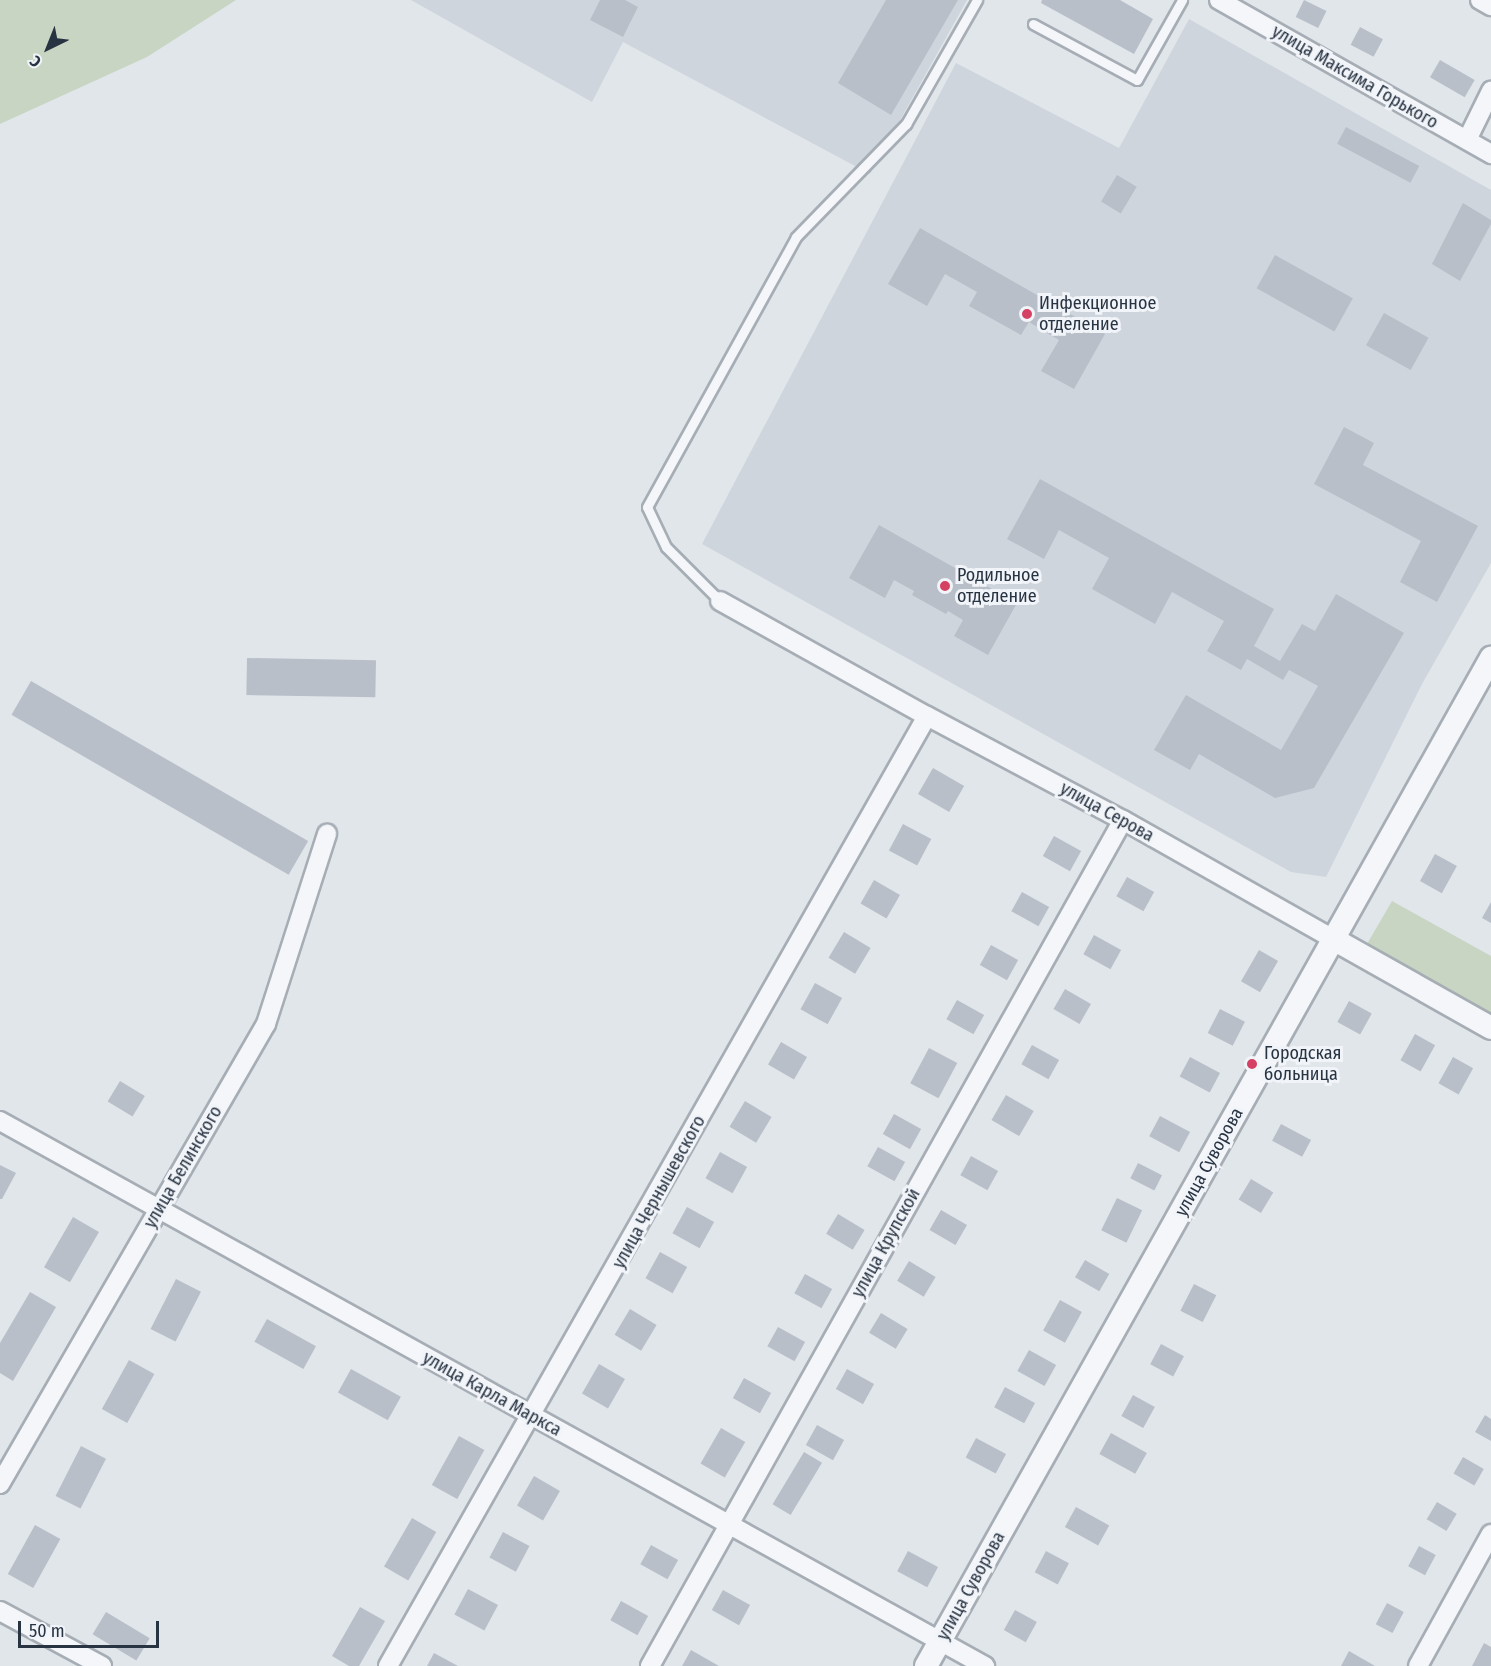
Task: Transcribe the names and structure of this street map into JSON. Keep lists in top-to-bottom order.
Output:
{
  "streets": {
    "street": [
      "улица Максима Горького",
      "улица Серова",
      "улица Суворова",
      "улица Белинского",
      "улица Чернышевского",
      "улица Крупской",
      "улица Карла Маркса"
    ]
  },
  "crossings": [
    ["улица Серова", "улица Суворова"],
    ["улица Серова", "улица Чернышевского"],
    ["улица Серова", "улица Крупской"],
    ["улица Суворова", "улица Карла Маркса"],
    ["улица Белинского", "улица Карла Маркса"],
    ["улица Чернышевского", "улица Карла Маркса"],
    ["улица Крупской", "улица Карла Маркса"]
  ],
  "places": ["Инфекционное отделение", "Родильное отделение", "Городская больница"],
  "scale_bar": "50 m",
  "north": "bottom left"
}
